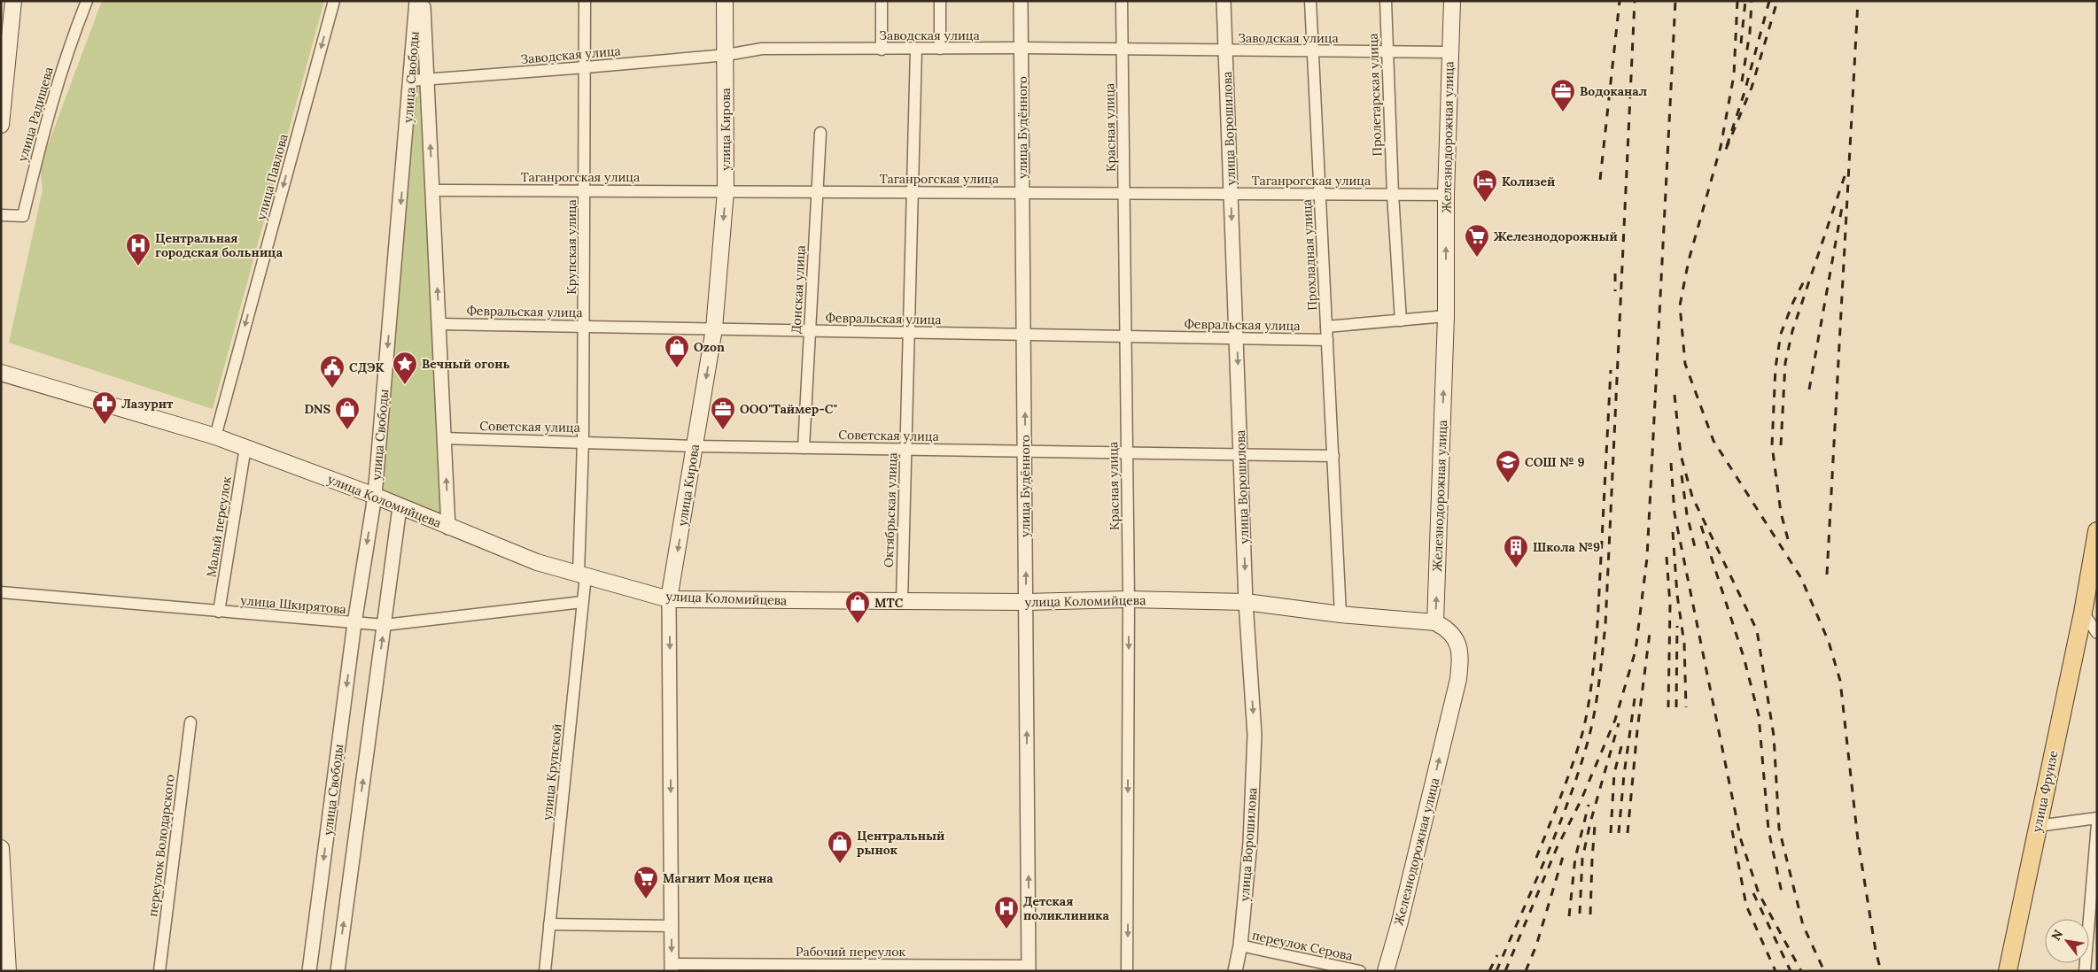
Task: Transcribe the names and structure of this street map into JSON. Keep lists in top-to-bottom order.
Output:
{
  "streets": {
    "main road": [
      "улица Кирова",
      "Железнодорожная улица",
      "улица Коломийцева",
      "улица Фрунзе"
    ],
    "street": [
      "Заводская улица",
      "улица Свободы",
      "Пролетарская улица",
      "улица Радищева",
      "улица Будённого",
      "Красная улица",
      "улица Ворошилова",
      "улица Павлова",
      "Таганрогская улица",
      "Крупская улица",
      "Прохладная улица",
      "Донская улица",
      "Февральская улица",
      "Советская улица",
      "Октябрьская улица",
      "Малый переулок",
      "улица Шкирятова",
      "улица Крупской",
      "переулок Володарского",
      "переулок Серова",
      "Рабочий переулок"
    ]
  },
  "crossings": [
    ["Заводская улица", "улица Свободы"],
    ["Заводская улица", "Пролетарская улица"],
    ["Заводская улица", "улица Будённого"],
    ["Заводская улица", "Красная улица"],
    ["Заводская улица", "улица Ворошилова"],
    ["Заводская улица", "улица Кирова"],
    ["Заводская улица", "Железнодорожная улица"],
    ["Заводская улица", "Крупская улица"],
    ["Заводская улица", "Прохладная улица"],
    ["Заводская улица", "Октябрьская улица"],
    ["улица Свободы", "Таганрогская улица"],
    ["улица Свободы", "Февральская улица"],
    ["улица Свободы", "Советская улица"],
    ["улица Свободы", "улица Коломийцева"],
    ["улица Свободы", "улица Шкирятова"],
    ["Пролетарская улица", "Таганрогская улица"],
    ["улица Будённого", "Таганрогская улица"],
    ["улица Будённого", "Февральская улица"],
    ["улица Будённого", "Советская улица"],
    ["улица Будённого", "улица Коломийцева"],
    ["улица Будённого", "Рабочий переулок"],
    ["Красная улица", "Таганрогская улица"],
    ["Красная улица", "Февральская улица"],
    ["Красная улица", "Советская улица"],
    ["Красная улица", "улица Коломийцева"],
    ["улица Ворошилова", "Таганрогская улица"],
    ["улица Ворошилова", "Февральская улица"],
    ["улица Ворошилова", "Советская улица"],
    ["улица Ворошилова", "улица Коломийцева"],
    ["улица Ворошилова", "переулок Серова"],
    ["улица Кирова", "Таганрогская улица"],
    ["улица Кирова", "Февральская улица"],
    ["улица Кирова", "Советская улица"],
    ["улица Кирова", "улица Коломийцева"],
    ["улица Кирова", "Рабочий переулок"],
    ["Железнодорожная улица", "Таганрогская улица"],
    ["Железнодорожная улица", "улица Коломийцева"],
    ["улица Павлова", "улица Коломийцева"],
    ["Таганрогская улица", "Крупская улица"],
    ["Таганрогская улица", "Прохладная улица"],
    ["Таганрогская улица", "Донская улица"],
    ["Таганрогская улица", "Октябрьская улица"],
    ["Крупская улица", "Февральская улица"],
    ["Крупская улица", "Советская улица"],
    ["Крупская улица", "улица Коломийцева"],
    ["Крупская улица", "улица Крупской"],
    ["Прохладная улица", "Февральская улица"],
    ["Прохладная улица", "Советская улица"],
    ["Прохладная улица", "улица Коломийцева"],
    ["Донская улица", "Февральская улица"],
    ["Донская улица", "Советская улица"],
    ["Февральская улица", "Октябрьская улица"],
    ["Советская улица", "Октябрьская улица"],
    ["улица Коломийцева", "Октябрьская улица"],
    ["улица Коломийцева", "Малый переулок"],
    ["улица Коломийцева", "улица Крупской"],
    ["Малый переулок", "улица Шкирятова"],
    ["улица Шкирятова", "улица Крупской"]
  ],
  "one_way": [
    "улица Будённого",
    "Красная улица",
    "улица Ворошилова",
    "улица Кирова",
    "Железнодорожная улица",
    "улица Павлова"
  ],
  "places": {
    "office": ["Водоканал", "ООО\"Таймер-С\""],
    "hotel": ["Колизей"],
    "supermarket": ["Железнодорожный", "Магнит Моя цена"],
    "hospital": ["Центральная городская больница", "Детская поликлиника"],
    "shop": [
      "Ozon",
      "DNS",
      "МТС",
      "Центральный рынок"
    ],
    "place": ["Вечный огонь"],
    "public building": ["СДЭК"],
    "pharmacy": ["Лазурит"],
    "school or university": ["СОШ № 9"],
    "building": ["Школа №9"]
  },
  "north": "top left"
}
